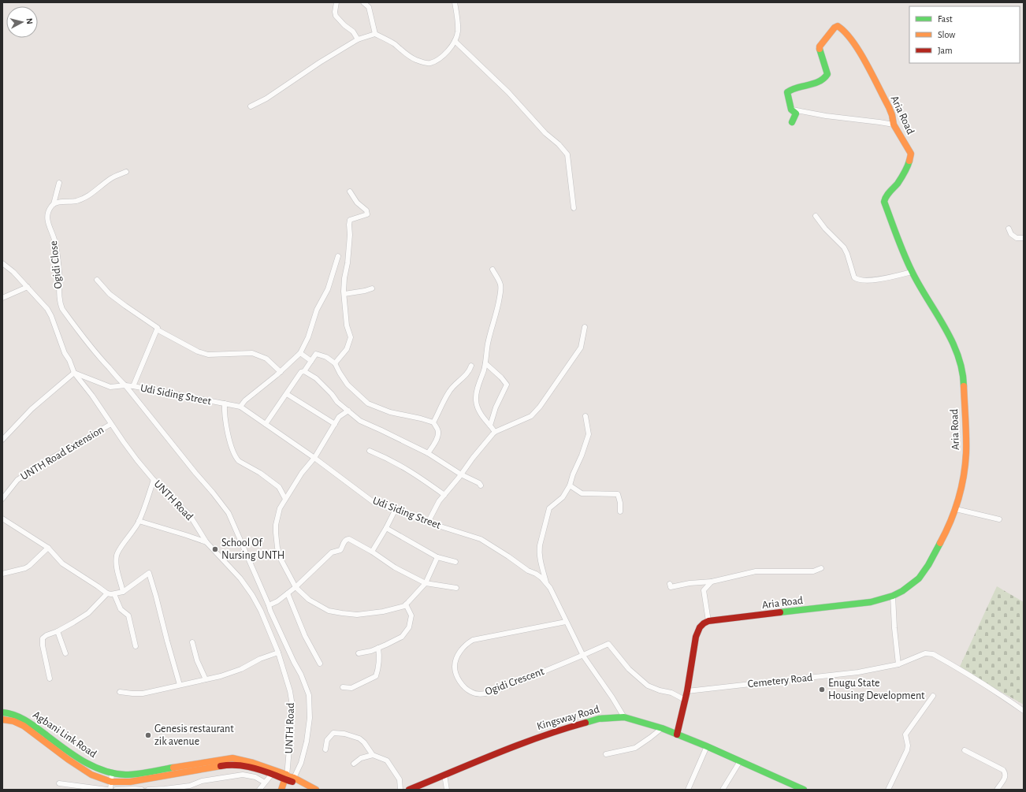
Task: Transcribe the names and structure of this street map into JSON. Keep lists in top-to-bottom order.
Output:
{
  "streets": {
    "street": [
      "Aria Road",
      "Ogidi Close",
      "Udi Siding Street",
      "UNTH Road Extension",
      "UNTH Road",
      "Cemetery Road",
      "Ogidi Crescent",
      "Kingsway Road",
      "Agbani Link Road"
    ]
  },
  "crossings": [
    ["Ogidi Close", "Udi Siding Street"],
    ["Ogidi Close", "Agbani Link Road"],
    ["Udi Siding Street", "UNTH Road"],
    ["Udi Siding Street", "Ogidi Crescent"],
    ["Udi Siding Street", "Kingsway Road"],
    ["UNTH Road Extension", "UNTH Road"],
    ["UNTH Road", "Agbani Link Road"]
  ],
  "places": ["School Of Nursing UNTH", "Enugu State Housing Development", "Genesis restaurant zik avenue"],
  "legend": ["Fast", "Slow", "Jam"],
  "north": "right"
}
